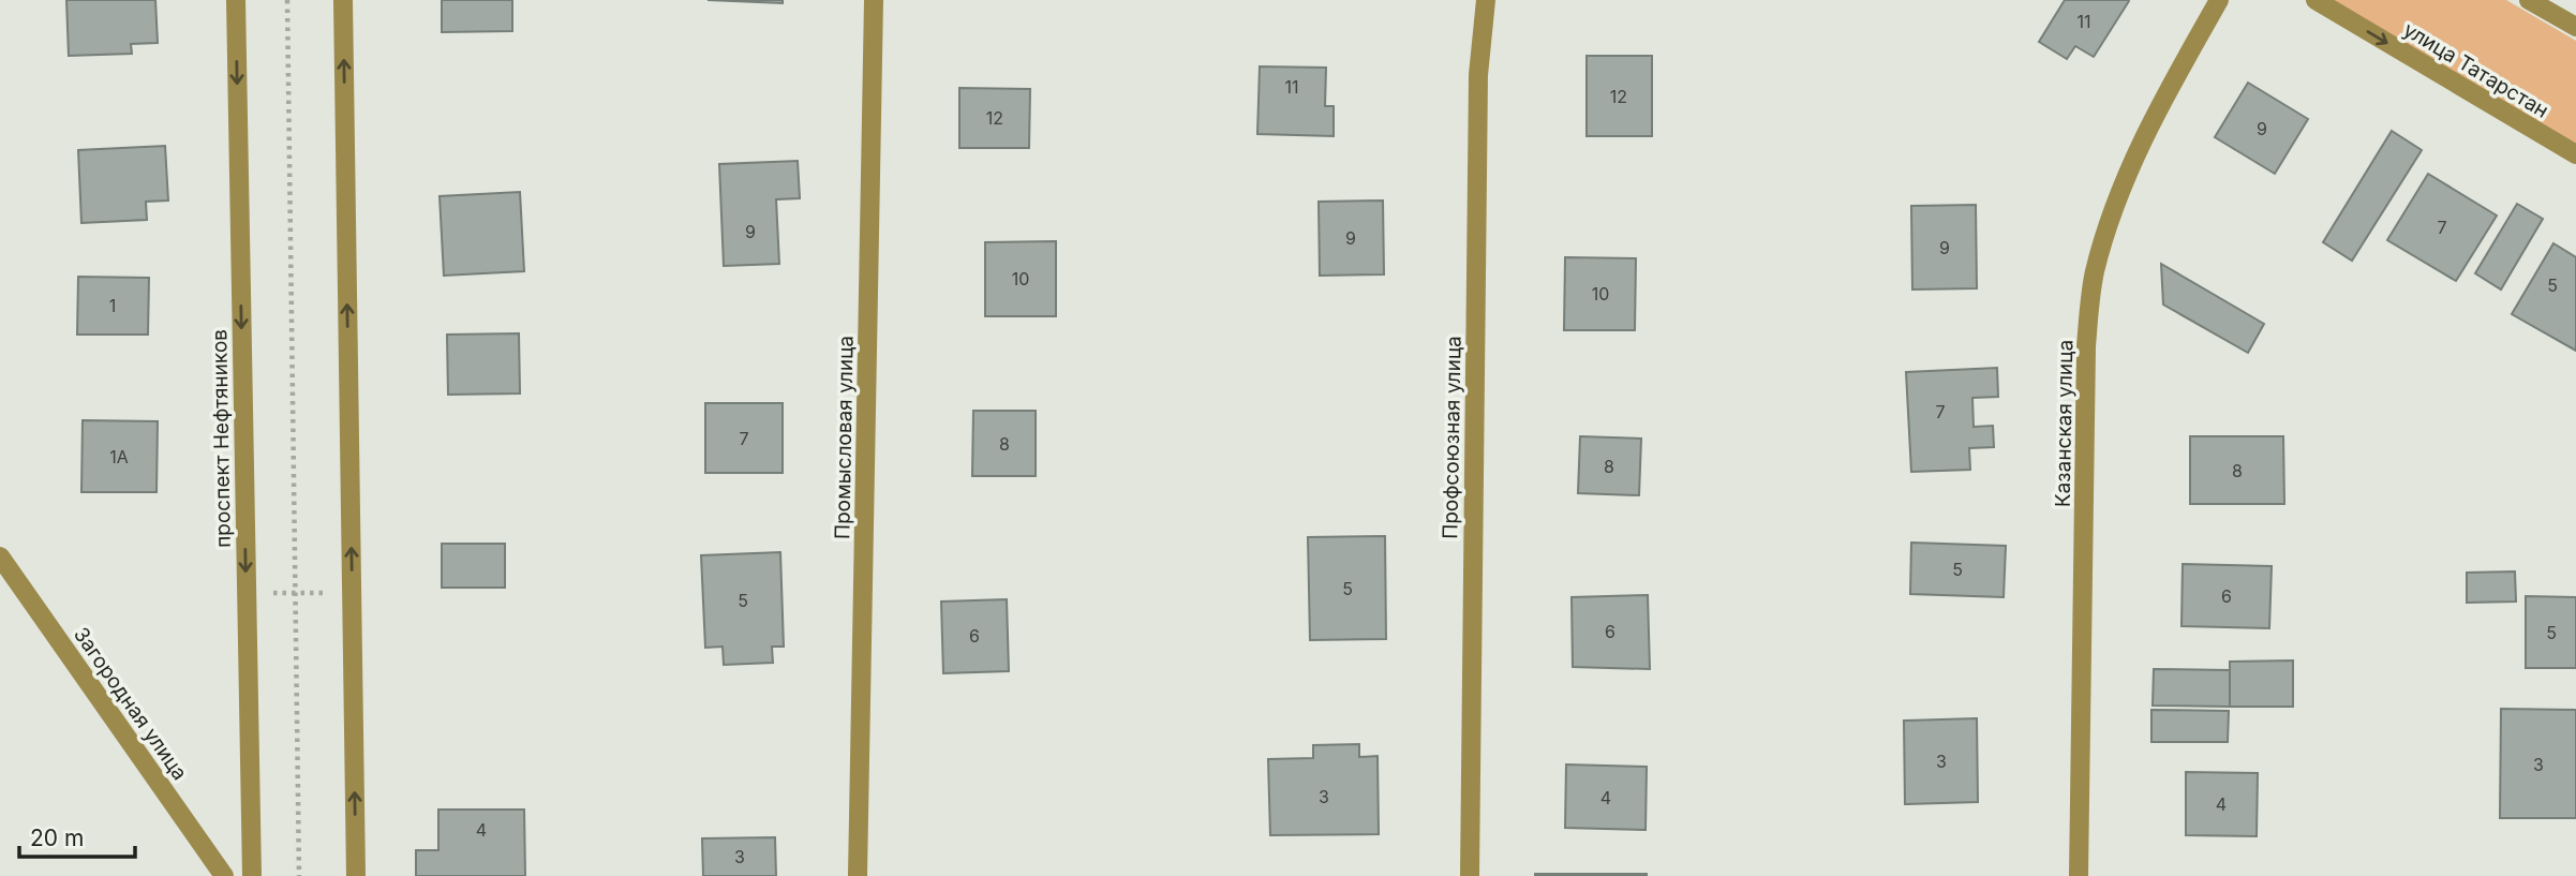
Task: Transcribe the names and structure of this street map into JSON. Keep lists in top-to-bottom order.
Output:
{
  "streets": {
    "street": [
      "улица Татарстан",
      "Казанская улица",
      "Промысловая улица",
      "Профсоюзная улица",
      "проспект Нефтяников",
      "Загородная улица"
    ]
  },
  "one_way": ["улица Татарстан"],
  "house_numbers": [
    "11",
    "11",
    "12",
    "12",
    "9",
    "7",
    "9",
    "9",
    "9",
    "10",
    "5",
    "10",
    "1",
    "7",
    "7",
    "8",
    "1А",
    "8",
    "8",
    "5",
    "5",
    "6",
    "5",
    "6",
    "5",
    "6",
    "3",
    "3",
    "3",
    "4",
    "4",
    "4",
    "3"
  ],
  "scale_bar": "20 m"
}
